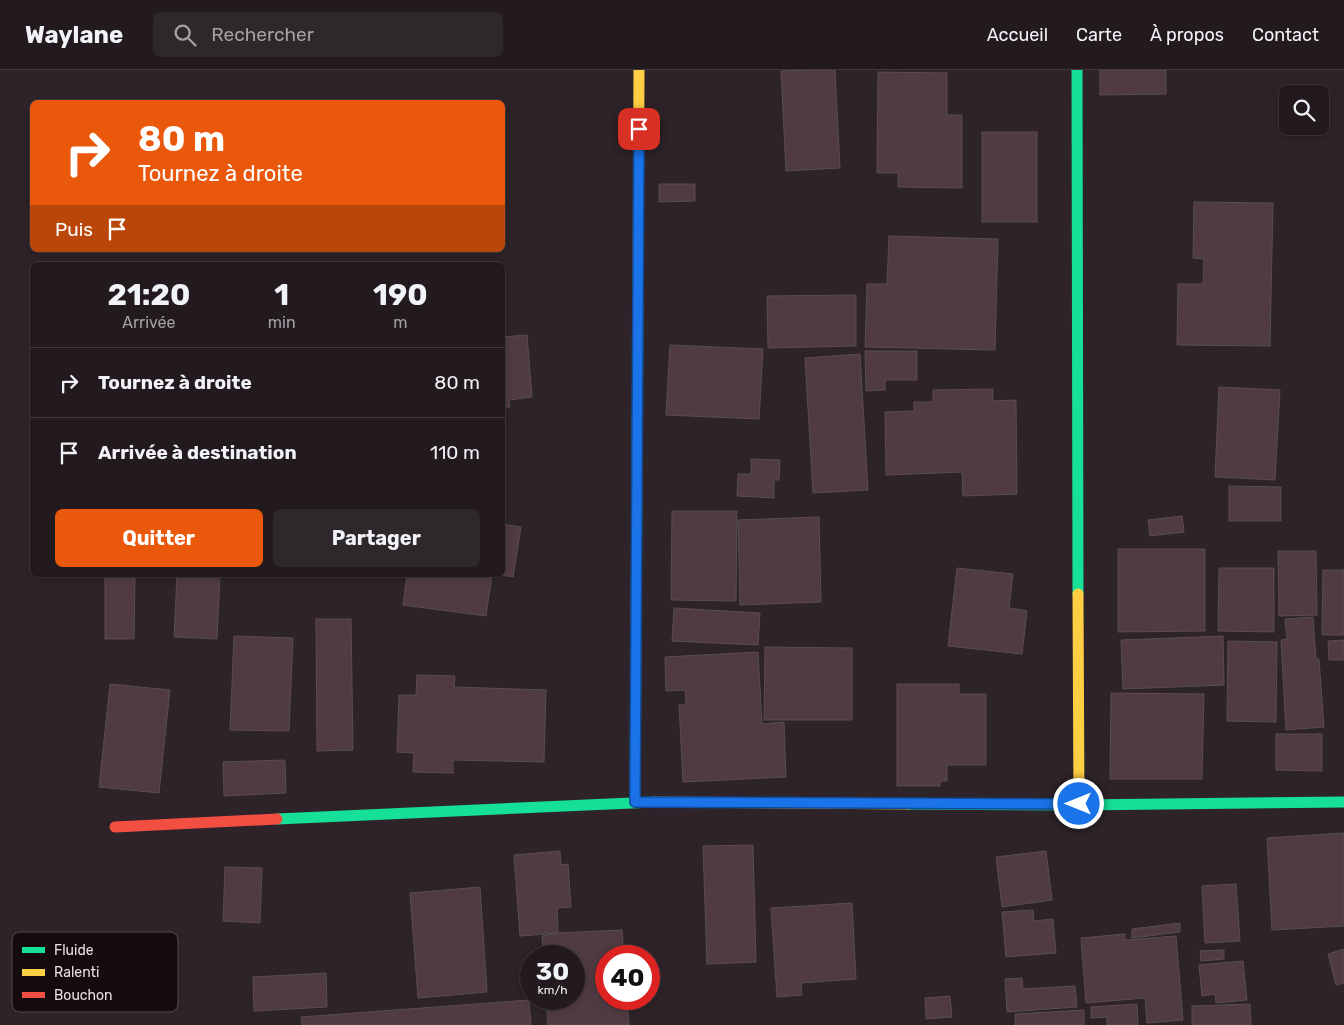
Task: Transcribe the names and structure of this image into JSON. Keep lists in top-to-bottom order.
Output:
{
  "legend": ["Fluide", "Ralenti", "Bouchon"],
  "page": {
    "header": "Waylane",
    "search": "Rechercher",
    "nav": [
      "Accueil",
      "Carte",
      "À propos",
      "Contact"
    ],
    "turn": ["80 m", "Tournez à droite"],
    "then": "Puis",
    "eta": [
      "21:20",
      "Arrivée",
      "1",
      "min",
      "190",
      "m"
    ],
    "list": [
      {
        "name": "Tournez à droite",
        "value": "80 m"
      },
      {
        "name": "Arrivée à destination",
        "value": "110 m"
      }
    ],
    "buttons": ["Quitter", "Partager"],
    "speed": "30 km/h",
    "limit": "40"
  }
}
